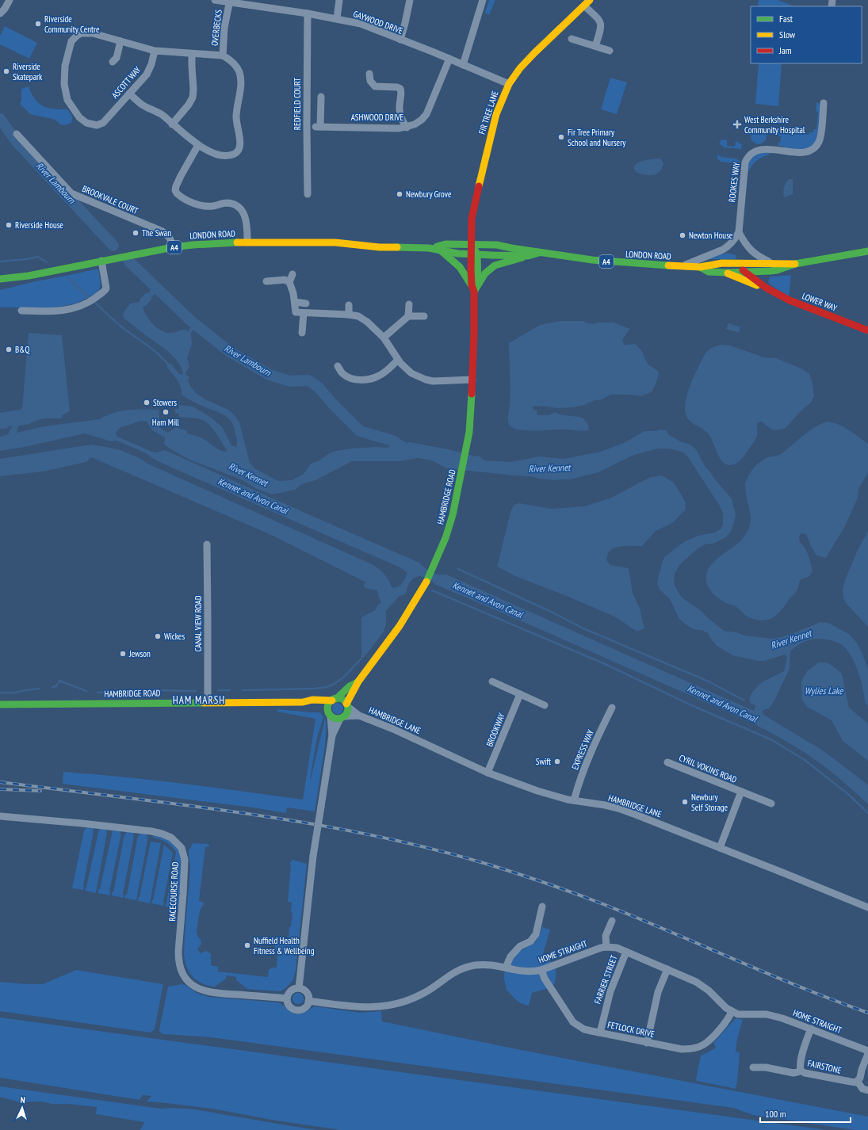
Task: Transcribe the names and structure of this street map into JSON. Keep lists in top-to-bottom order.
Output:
{
  "streets": {
    "main road": [
      "FIR TREE LANE",
      "LONDON ROAD",
      "A4",
      "LOWER WAY",
      "HAMBRIDGE ROAD"
    ],
    "street": [
      "GAYWOOD DRIVE",
      "OVERBECKS",
      "ASCOTT WAY",
      "REDFIELD COURT",
      "ASHWOOD DRIVE",
      "ROOKES WAY",
      "BROOKVALE COURT",
      "CANAL VIEW ROAD",
      "HAMBRIDGE LANE",
      "BROOKWAY",
      "EXPRESS WAY",
      "CYRIL VOKINS ROAD",
      "RACECOURSE ROAD",
      "HOME STRAIGHT",
      "FARRIER STREET",
      "FETLOCK DRIVE",
      "FAIRSTONE"
    ]
  },
  "crossings": [
    ["GAYWOOD DRIVE", "OVERBECKS"],
    ["GAYWOOD DRIVE", "REDFIELD COURT"],
    ["GAYWOOD DRIVE", "FIR TREE LANE"],
    ["GAYWOOD DRIVE", "ASHWOOD DRIVE"],
    ["FIR TREE LANE", "LONDON ROAD"],
    ["FIR TREE LANE", "HAMBRIDGE ROAD"],
    ["BROOKVALE COURT", "LONDON ROAD"],
    ["LONDON ROAD", "LOWER WAY"],
    ["LONDON ROAD", "HAMBRIDGE ROAD"],
    ["HAMBRIDGE ROAD", "CANAL VIEW ROAD"],
    ["HAMBRIDGE ROAD", "HAMBRIDGE LANE"],
    ["HAMBRIDGE LANE", "BROOKWAY"],
    ["HAMBRIDGE LANE", "EXPRESS WAY"],
    ["HAMBRIDGE LANE", "CYRIL VOKINS ROAD"],
    ["RACECOURSE ROAD", "HOME STRAIGHT"],
    ["HOME STRAIGHT", "FARRIER STREET"],
    ["HOME STRAIGHT", "FETLOCK DRIVE"],
    ["HOME STRAIGHT", "FAIRSTONE"],
    ["FARRIER STREET", "FETLOCK DRIVE"]
  ],
  "districts": ["HAM MARSH"],
  "water": [
    "River Lambourn",
    "River Kennet",
    "Kennet and Avon Canal",
    "Wylies Lake"
  ],
  "places": {
    "other": [
      "Riverside Community Centre",
      "Riverside Skatepark",
      "Fir Tree Primary School and Nursery",
      "Newbury Grove",
      "Riverside House",
      "The Swan",
      "Newton House",
      "B&Q",
      "Stowers",
      "Ham Mill",
      "Wickes",
      "Jewson",
      "Swift",
      "Newbury Self Storage",
      "Nuffield Health Fitness & Wellbeing"
    ],
    "health": ["West Berkshire Community Hospital"]
  },
  "legend": ["Fast", "Slow", "Jam"],
  "scale_bar": "100 m",
  "north": "top"
}
